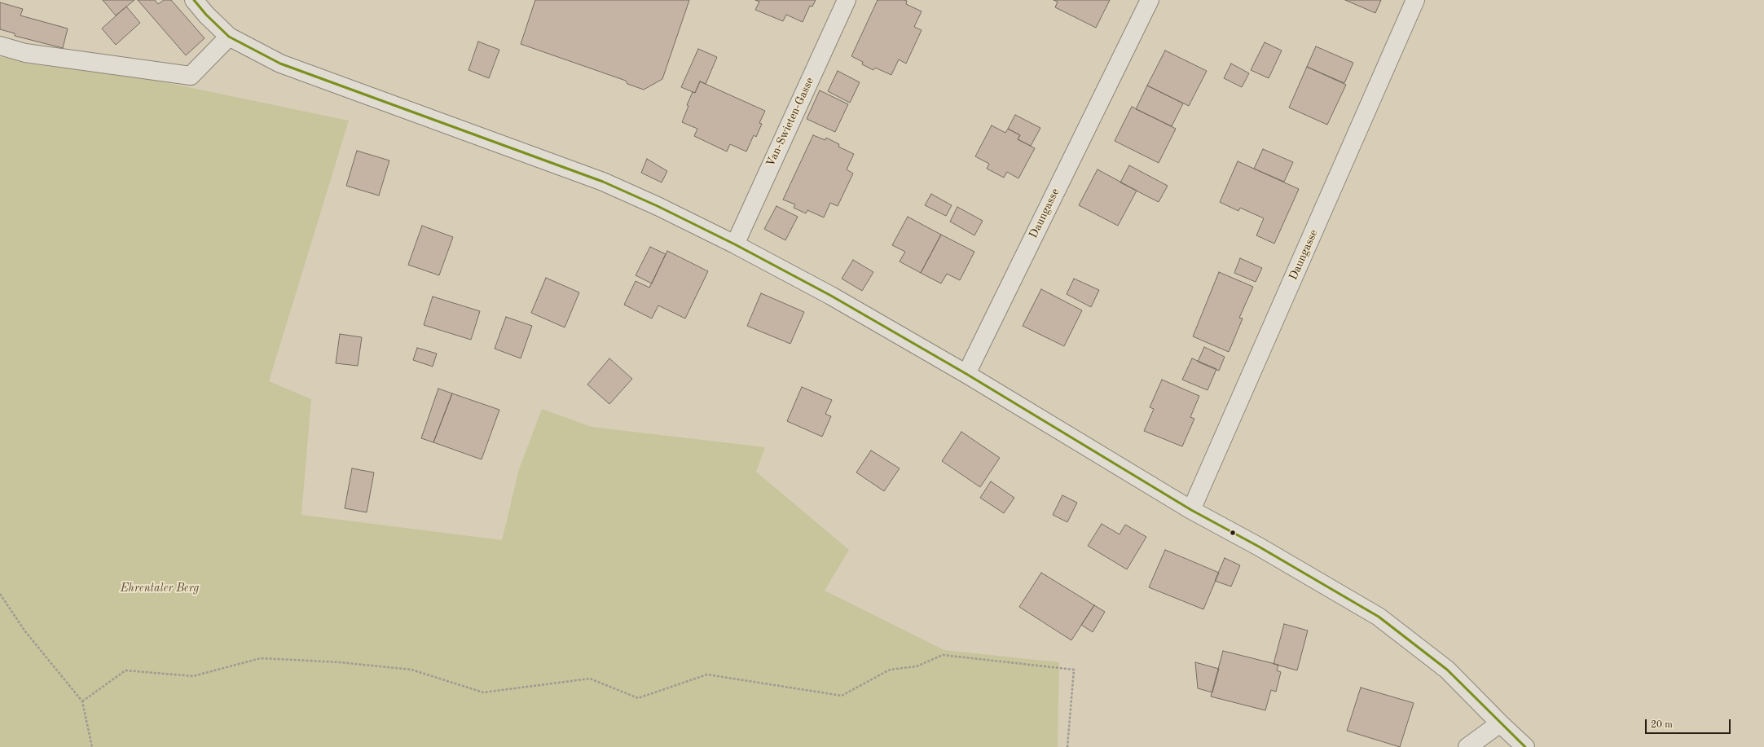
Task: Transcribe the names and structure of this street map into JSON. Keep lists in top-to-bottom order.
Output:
{
  "streets": {
    "street": ["Van-Swieten-Gasse", "Daungasse"]
  },
  "parks": ["Ehrentaler Berg"],
  "scale_bar": "20 m"
}
